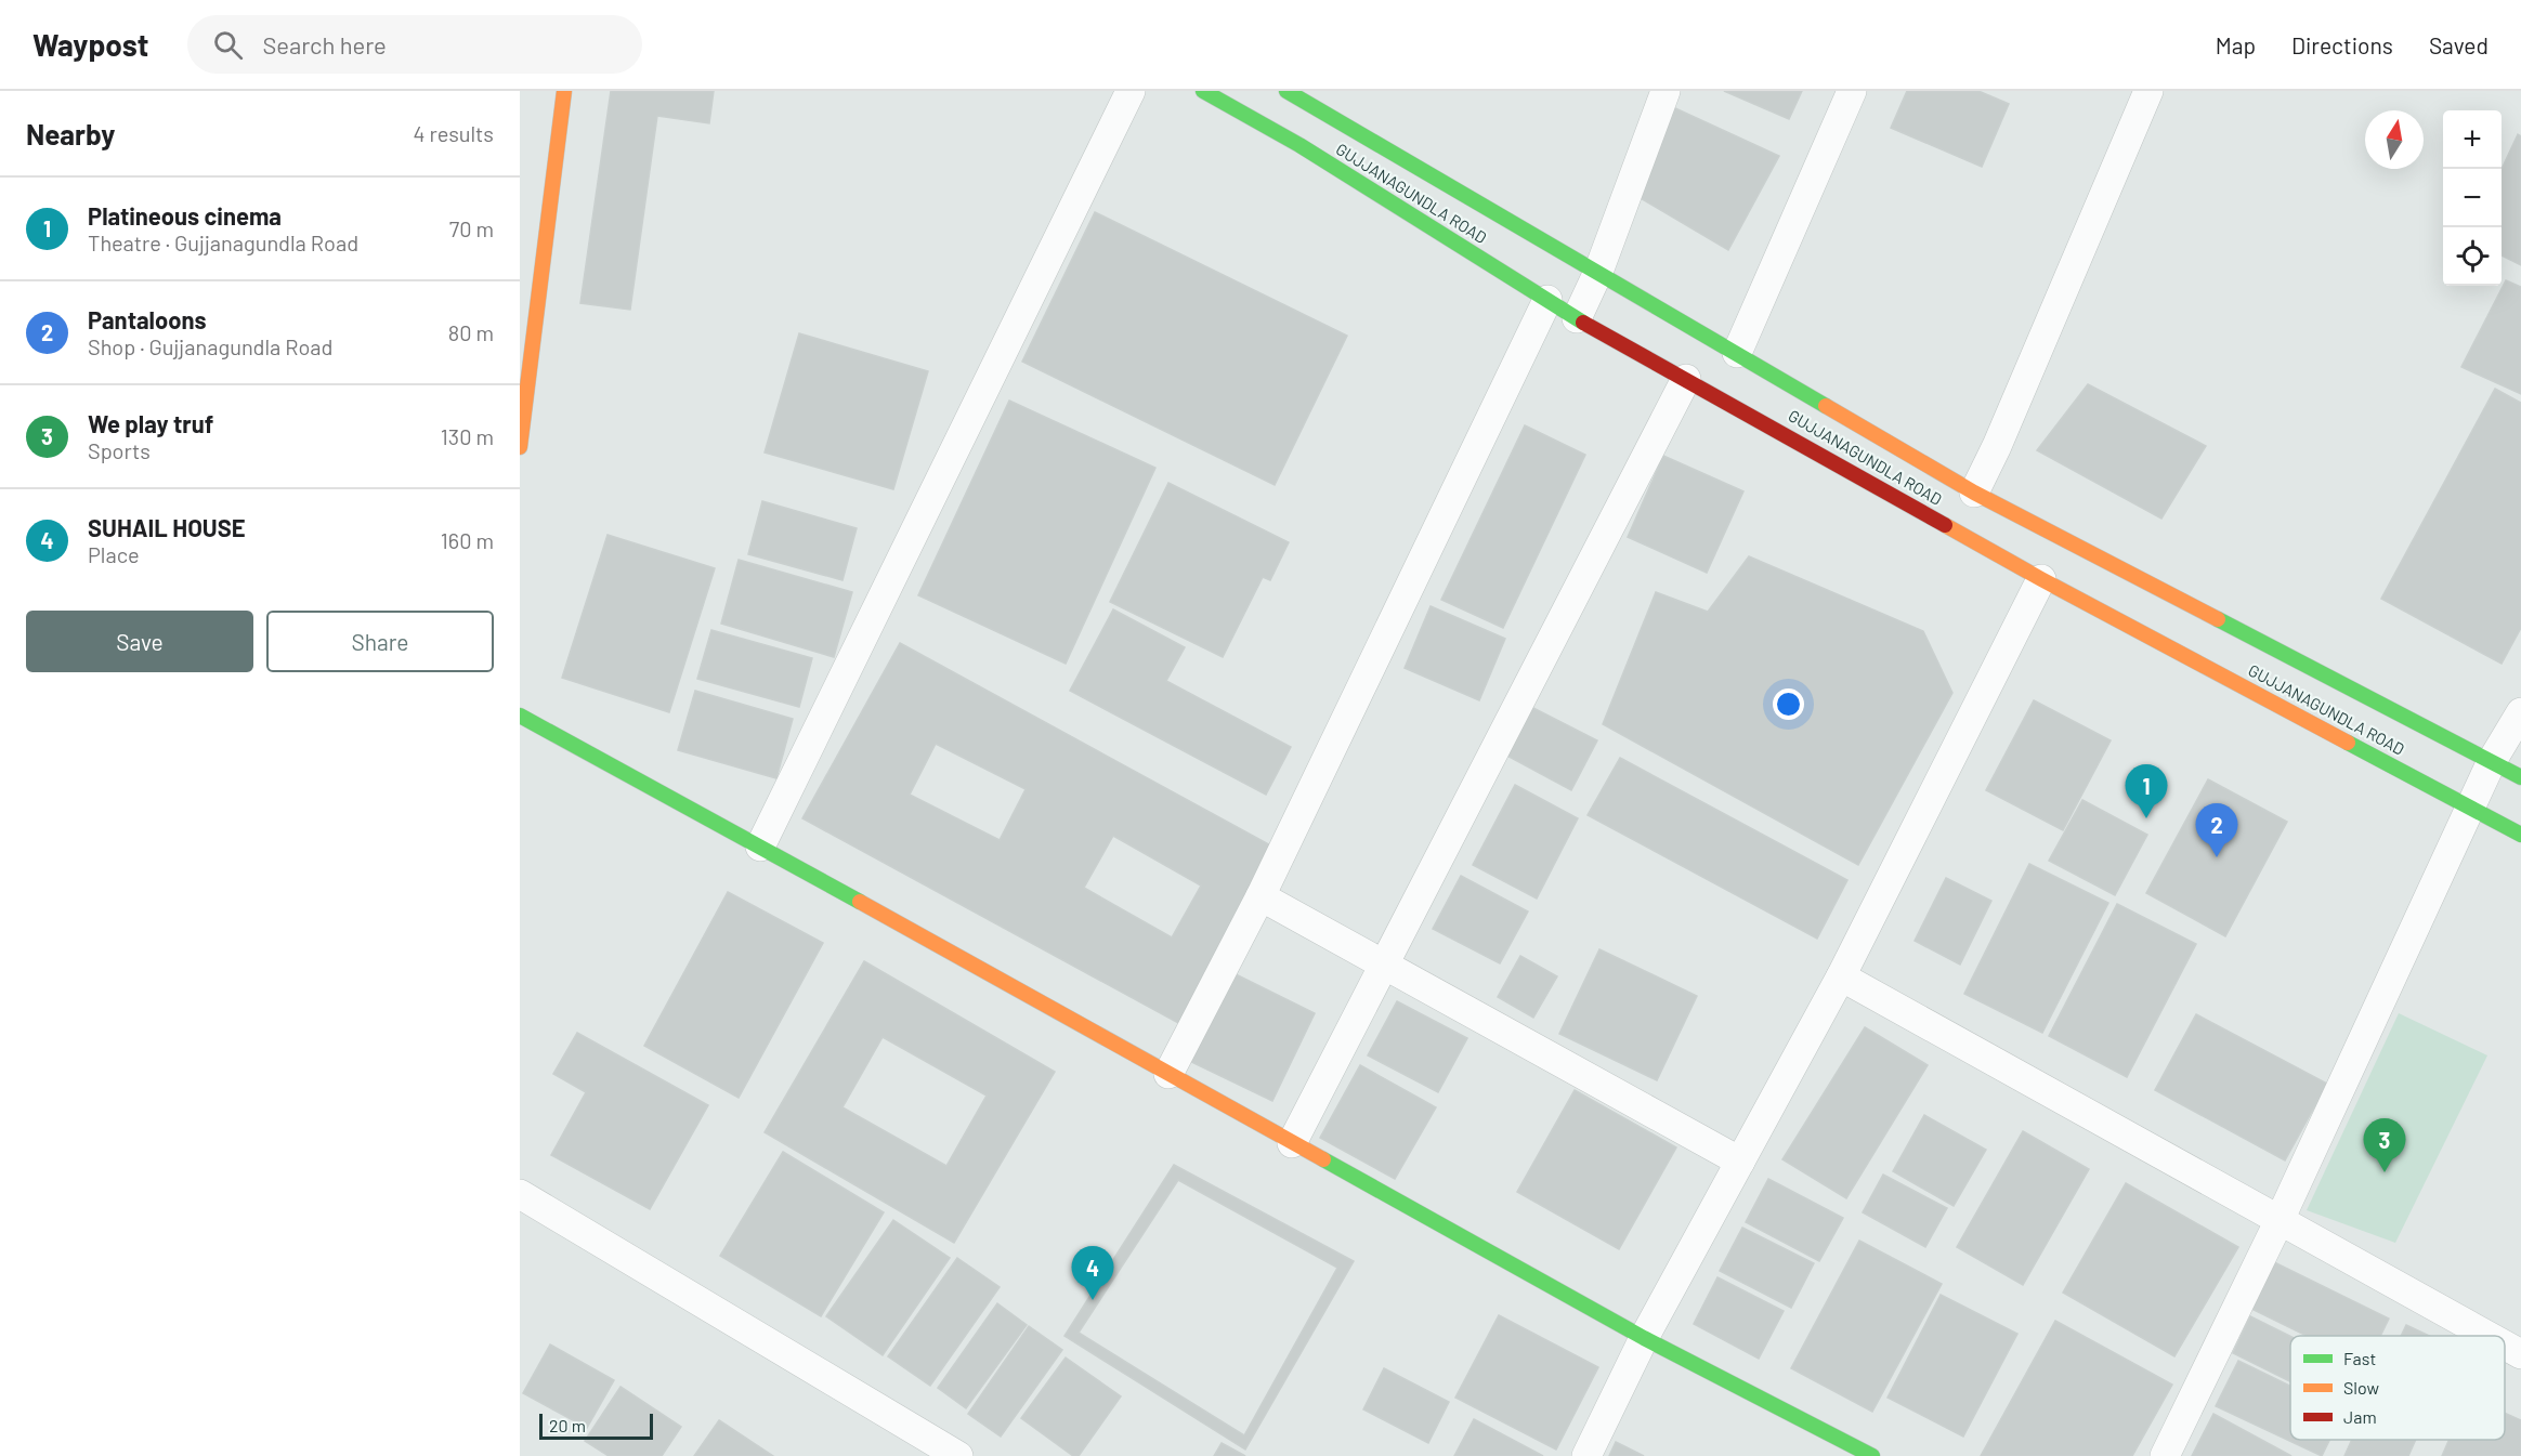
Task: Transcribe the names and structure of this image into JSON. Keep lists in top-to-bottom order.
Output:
{
  "streets": {
    "main road": ["GUJJANAGUNDLA ROAD"]
  },
  "legend": ["Fast", "Slow", "Jam"],
  "scale_bar": "20 m",
  "north": "top",
  "page": {
    "header": "Waypost",
    "search": "Search here",
    "nav": ["Map", "Directions", "Saved"],
    "heading": ["Nearby", "4 results"],
    "map_buttons": ["+", "−"],
    "list": [
      {
        "mark": "1",
        "name": "Platineous cinema",
        "note": "Theatre · Gujjanagundla Road",
        "value": "70 m"
      },
      {
        "mark": "2",
        "name": "Pantaloons",
        "note": "Shop · Gujjanagundla Road",
        "value": "80 m"
      },
      {
        "mark": "3",
        "name": "We play truf",
        "note": "Sports",
        "value": "130 m"
      },
      {
        "mark": "4",
        "name": "SUHAIL HOUSE",
        "note": "Place",
        "value": "160 m"
      }
    ],
    "buttons": ["Save", "Share"],
    "pins": [
      "1",
      "2",
      "3",
      "4"
    ],
    "scale": "20 m"
  }
}
